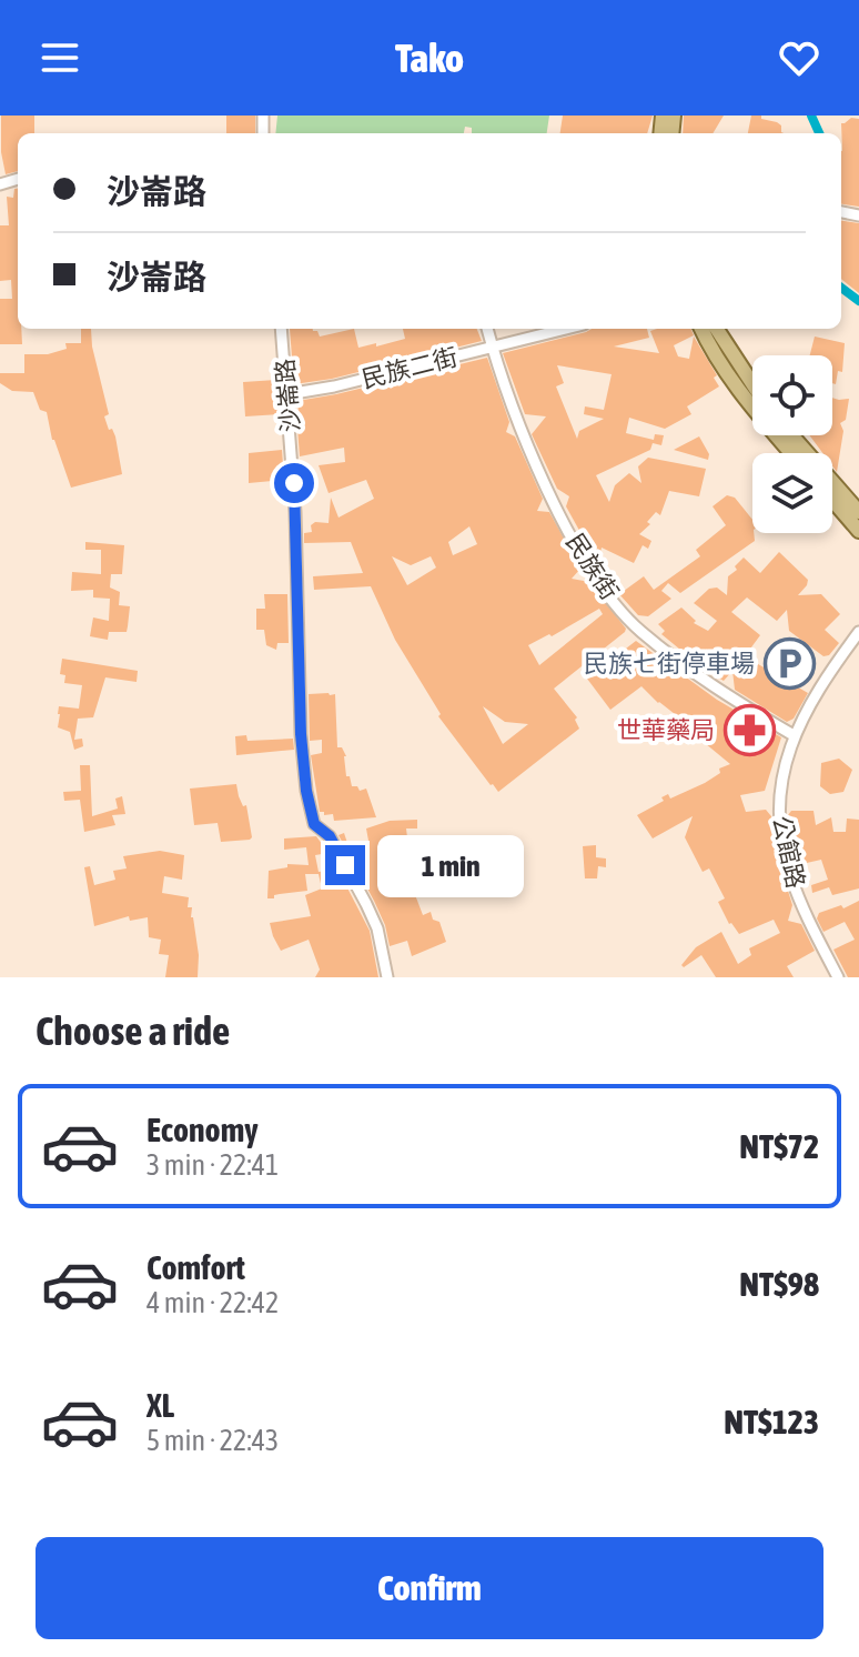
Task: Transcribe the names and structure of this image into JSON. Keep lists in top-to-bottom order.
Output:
{
  "streets": {
    "street": [
      "民族二街",
      "沙崙路",
      "民族街",
      "公館路"
    ]
  },
  "crossings": [
    ["民族二街", "沙崙路"],
    ["民族二街", "民族街"],
    ["民族街", "公館路"]
  ],
  "places": {
    "parking": ["民族七街停車場"],
    "pharmacy": ["世華藥局"]
  },
  "page": {
    "header": "Tako",
    "banner": ["沙崙路", "沙崙路"],
    "bubble": "1 min",
    "heading": "Choose a ride",
    "list": [
      {
        "name": "Economy",
        "note": "3 min · 22:41",
        "value": "NT$72"
      },
      {
        "name": "Comfort",
        "note": "4 min · 22:42",
        "value": "NT$98"
      },
      {
        "name": "XL",
        "note": "5 min · 22:43",
        "value": "NT$123"
      }
    ],
    "buttons": "Confirm"
  }
}
